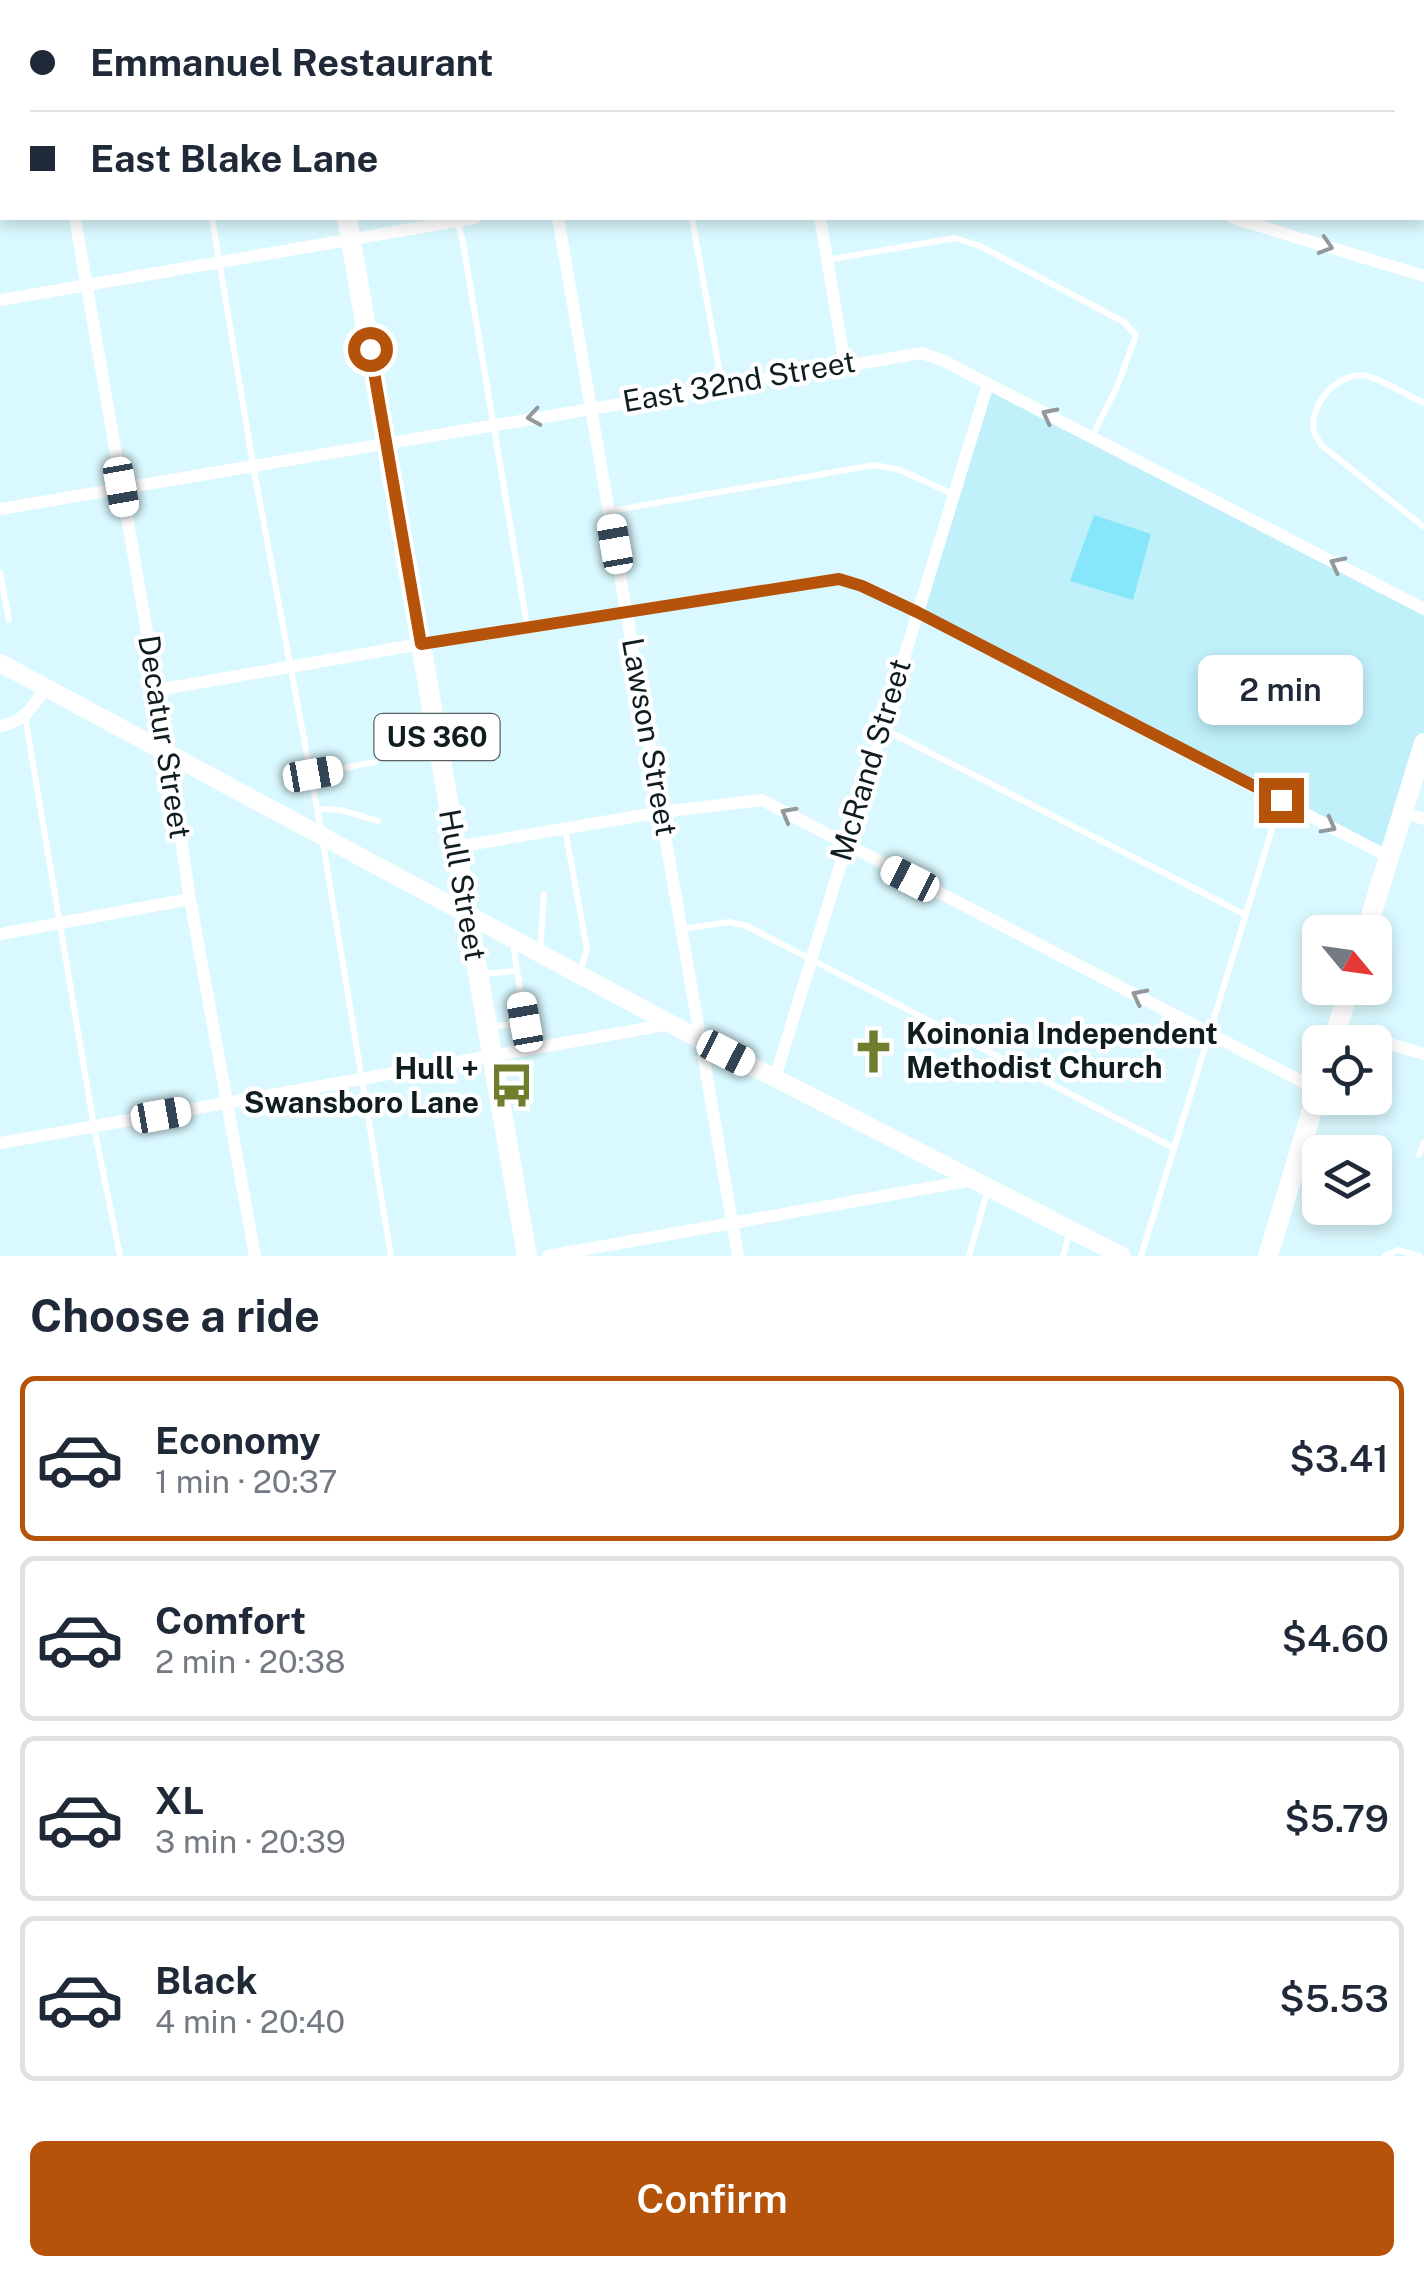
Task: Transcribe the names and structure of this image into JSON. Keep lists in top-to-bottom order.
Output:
{
  "streets": {
    "main road": ["US 360", "Hull Street"],
    "street": [
      "East 32nd Street",
      "Decatur Street",
      "Lawson Street",
      "McRand Street"
    ]
  },
  "crossings": [
    ["East 32nd Street", "Decatur Street"],
    ["East 32nd Street", "Lawson Street"],
    ["East 32nd Street", "McRand Street"],
    ["East 32nd Street", "Hull Street"]
  ],
  "one_way": ["East 32nd Street"],
  "places": {
    "church": ["Koinonia Independent Methodist Church"],
    "bus stop": ["Hull + Swansboro Lane"]
  },
  "north": "bottom right",
  "page": {
    "banner": ["Emmanuel Restaurant", "East Blake Lane"],
    "bubble": "2 min",
    "heading": "Choose a ride",
    "list": [
      {
        "name": "Economy",
        "note": "1 min · 20:37",
        "value": "$3.41"
      },
      {
        "name": "Comfort",
        "note": "2 min · 20:38",
        "value": "$4.60"
      },
      {
        "name": "XL",
        "note": "3 min · 20:39",
        "value": "$5.79"
      },
      {
        "name": "Black",
        "note": "4 min · 20:40",
        "value": "$5.53"
      }
    ],
    "buttons": "Confirm"
  }
}
